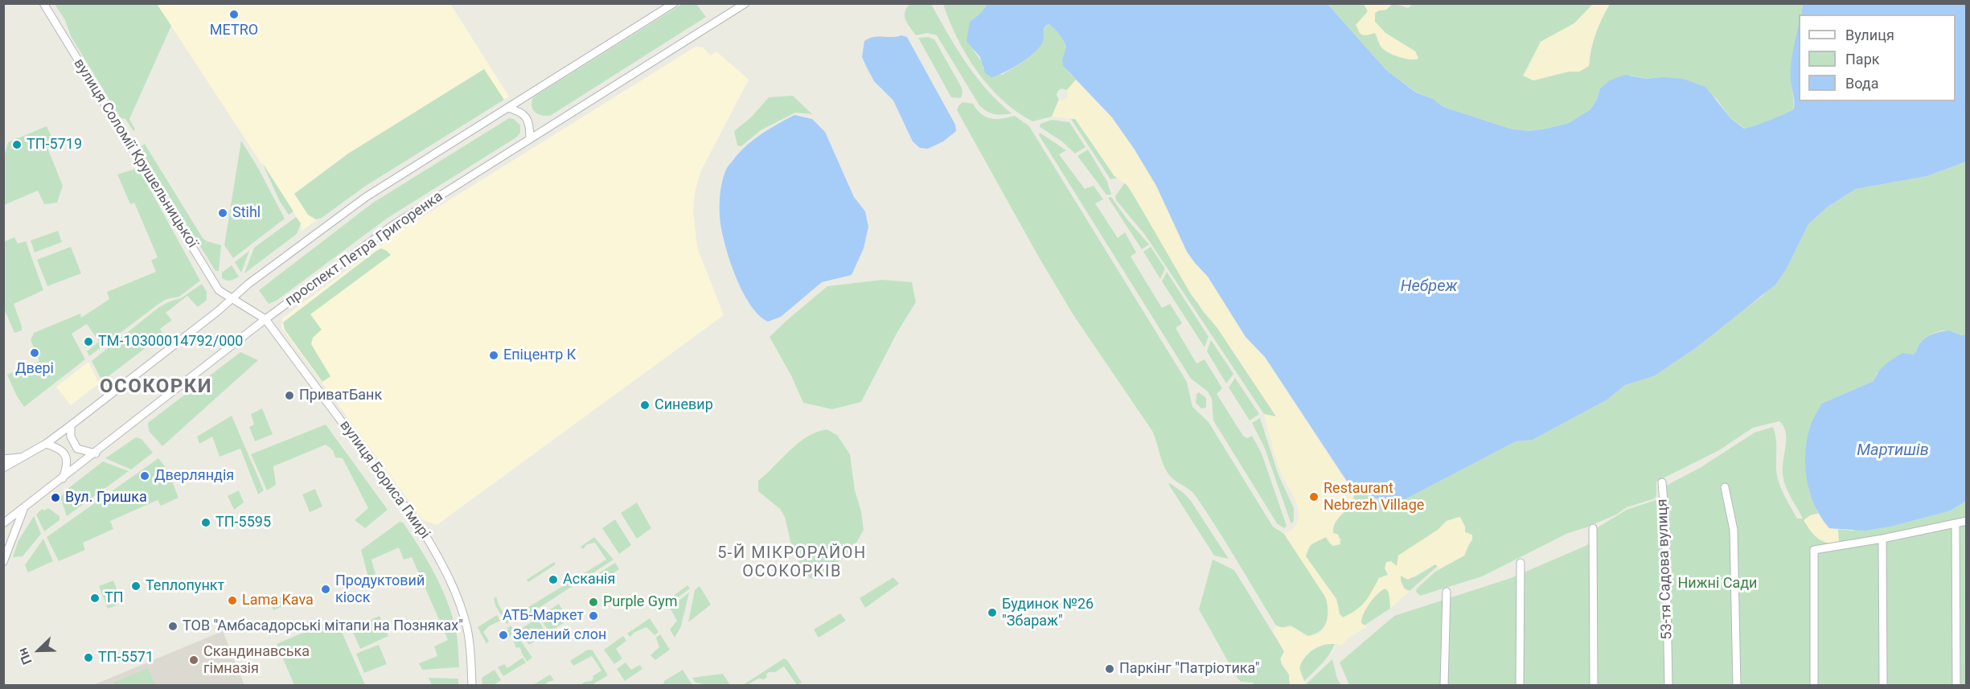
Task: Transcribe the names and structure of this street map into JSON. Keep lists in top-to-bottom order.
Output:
{
  "streets": {
    "street": [
      "вулиця Соломії Крушельницької",
      "проспект Петра Григоренка",
      "вулиця Бориса Гмирі",
      "53-тя Садова вулиця"
    ]
  },
  "crossings": [
    ["вулиця Соломії Крушельницької", "проспект Петра Григоренка"],
    ["вулиця Соломії Крушельницької", "вулиця Бориса Гмирі"],
    ["проспект Петра Григоренка", "вулиця Бориса Гмирі"]
  ],
  "districts": ["ОСОКОРКИ", "5-Й МІКРОРАЙОН ОСОКОРКІВ"],
  "water": ["Небреж", "Мартишів"],
  "parks": ["Нижні Сади"],
  "places": [
    "METRO",
    "ТП-5719",
    "Stihl",
    "ТМ-10300014792/000",
    "Двері",
    "Епіцентр К",
    "ПриватБанк",
    "Синевир",
    "Дверляндія",
    "Restaurant Nebrezh Village",
    "Вул. Гришка",
    "ТП-5595",
    "Асканія",
    "Теплопункт",
    "Продуктовий кіоск",
    "ТП",
    "Lama Kava",
    "Purple Gym",
    "Будинок №26 \"Збараж\"",
    "АТБ-Маркет",
    "ТОВ \"Амбасадорські мітапи на Позняках\"",
    "Зелений слон",
    "ТП-5571",
    "Скандинавська гімназія",
    "Паркінг \"Патріотика\""
  ],
  "legend": ["Вулиця", "Парк", "Вода"],
  "north": "bottom left"
}
